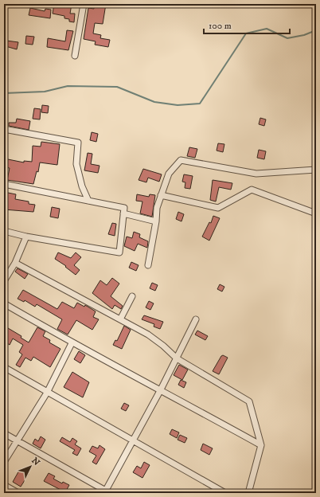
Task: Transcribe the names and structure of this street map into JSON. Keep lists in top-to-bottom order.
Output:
{
  "scale_bar": "100 m",
  "north": "top right"
}
